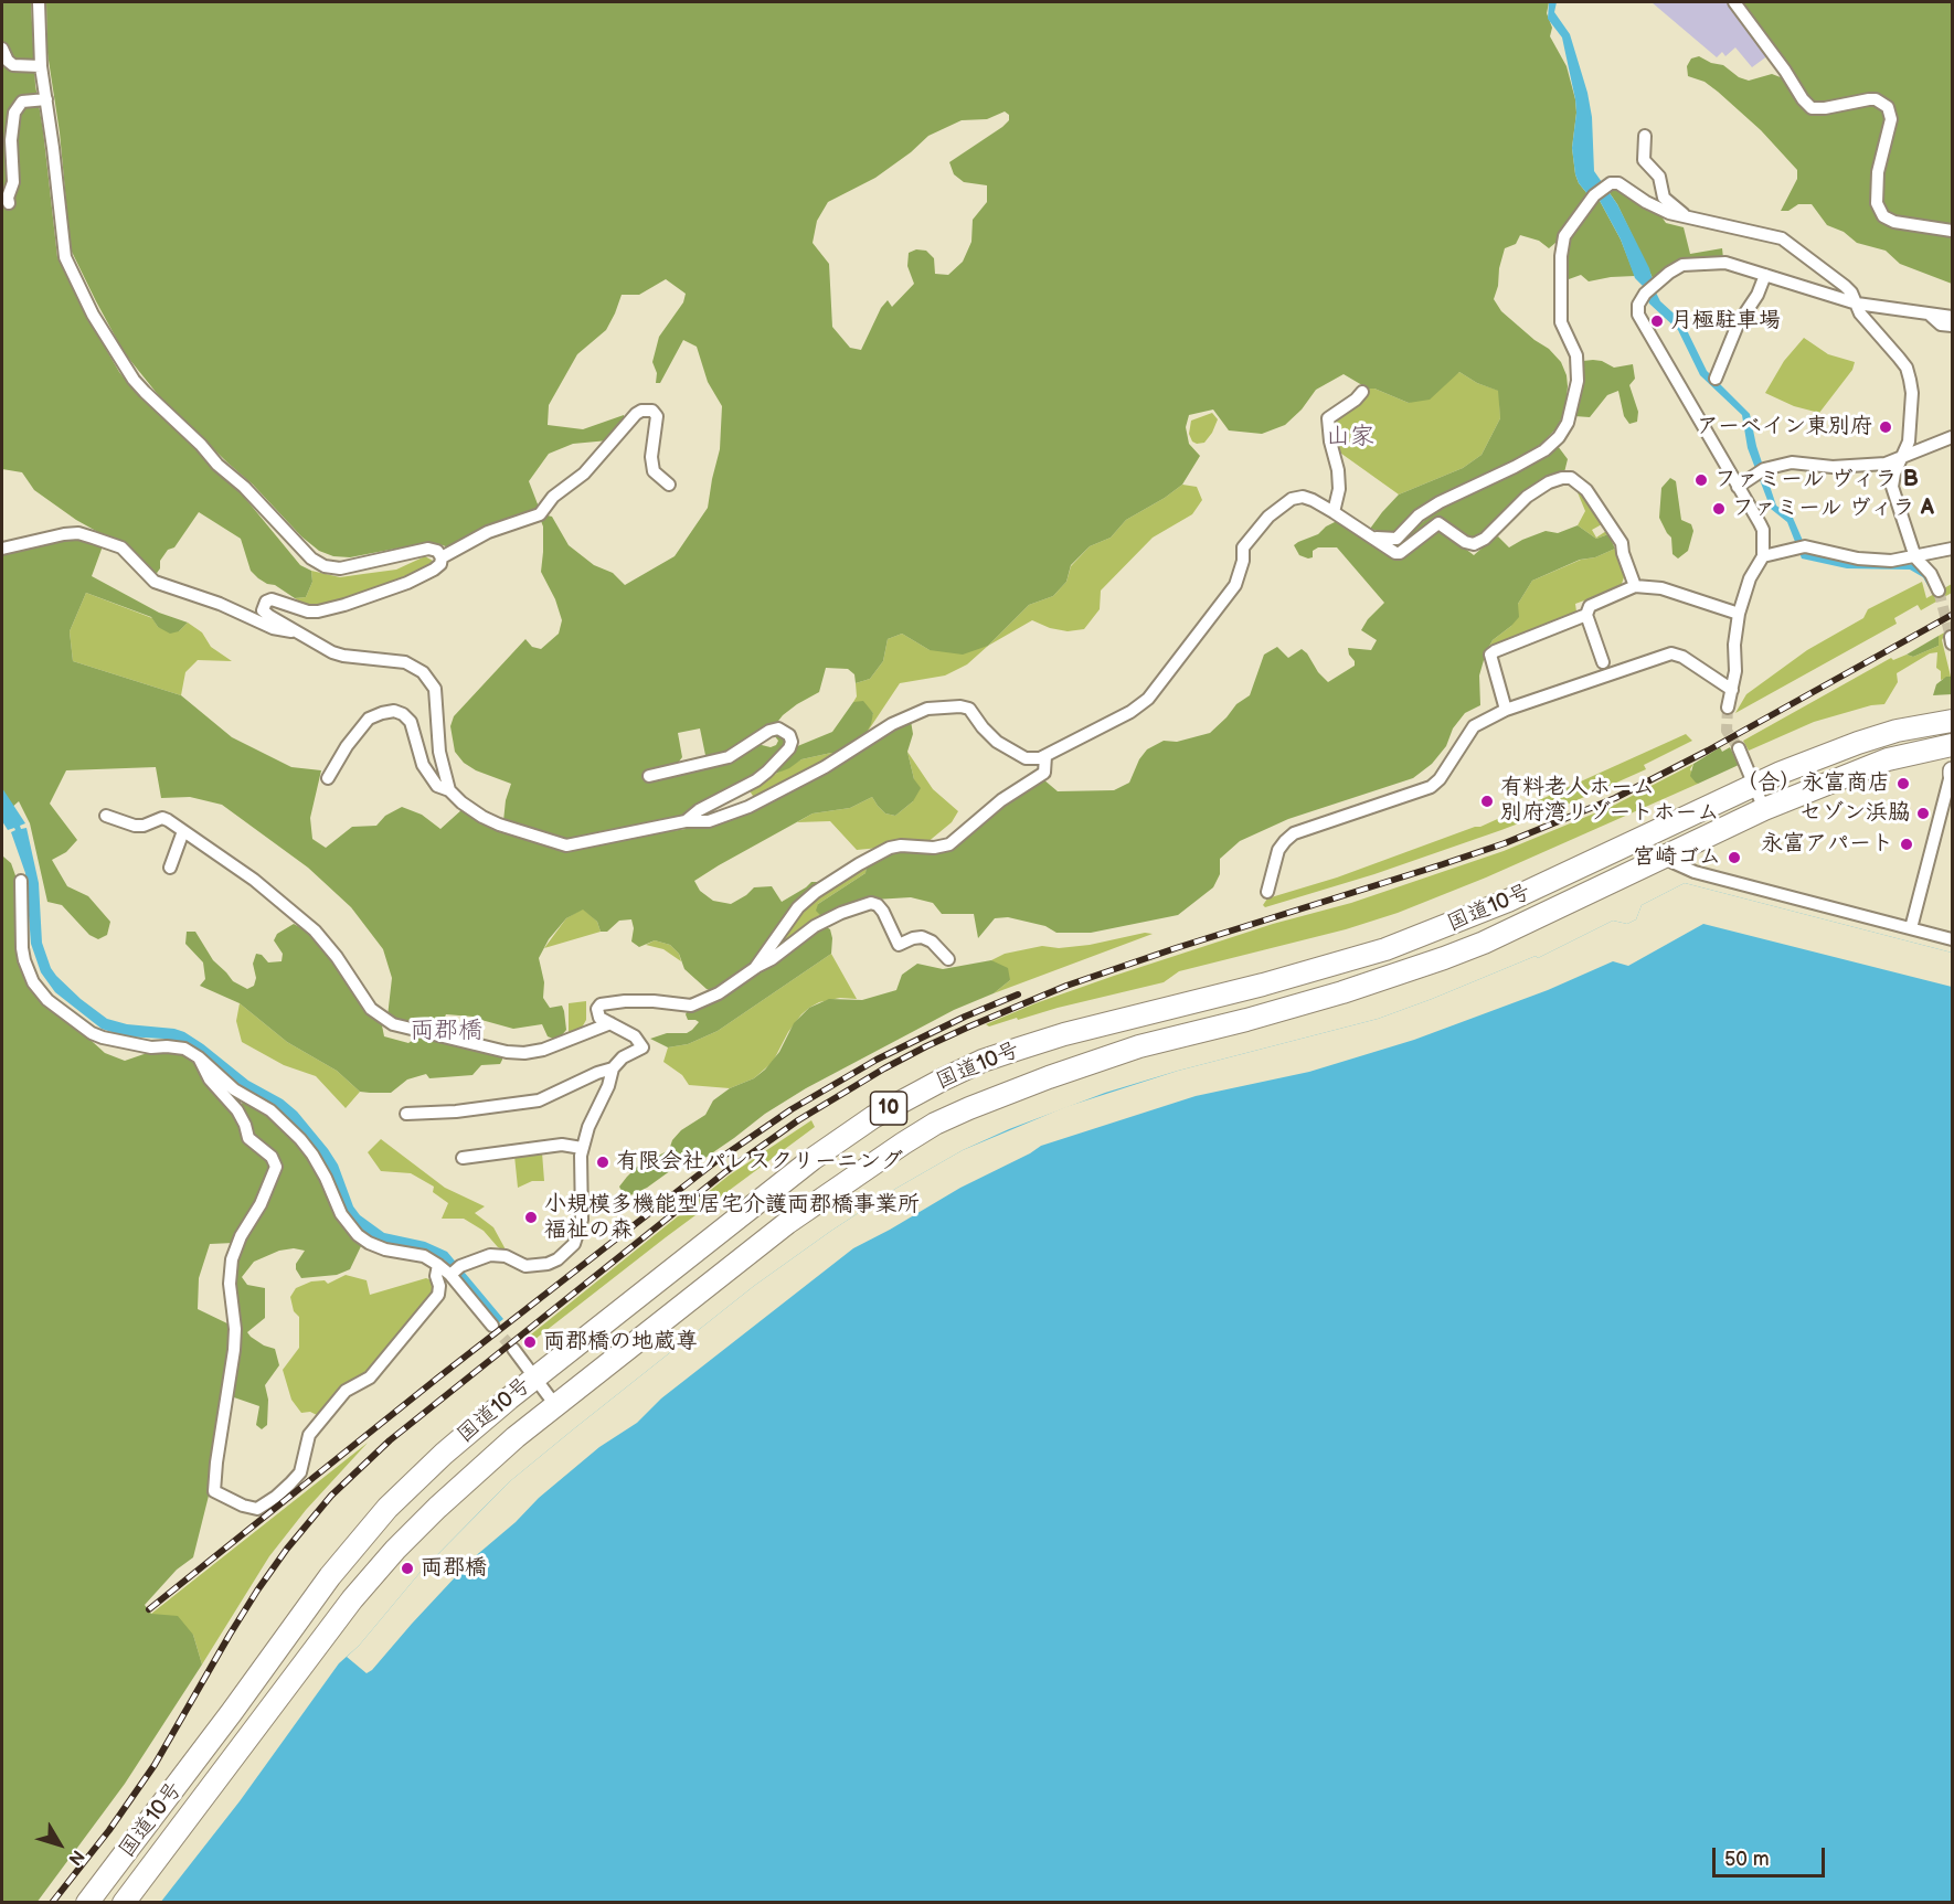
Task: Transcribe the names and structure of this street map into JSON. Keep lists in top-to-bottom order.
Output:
{
  "streets": {
    "highway": ["国道10号", "10"]
  },
  "districts": ["山家", "両郡橋"],
  "places": [
    "月極駐車場",
    "アーベイン東別府",
    "ファミール ヴィラ B",
    "ファミール ヴィラ A",
    "（合）永富商店",
    "有料老人ホーム 別府湾リゾートホーム",
    "セゾン浜脇",
    "永富アパート",
    "宮崎ゴム",
    "有限会社パレスクリーニング",
    "小規模多機能型居宅介護両郡橋事業所 福祉の森",
    "両郡橋の地蔵尊",
    "両郡橋"
  ],
  "scale_bar": "50 m",
  "north": "bottom right"
}
